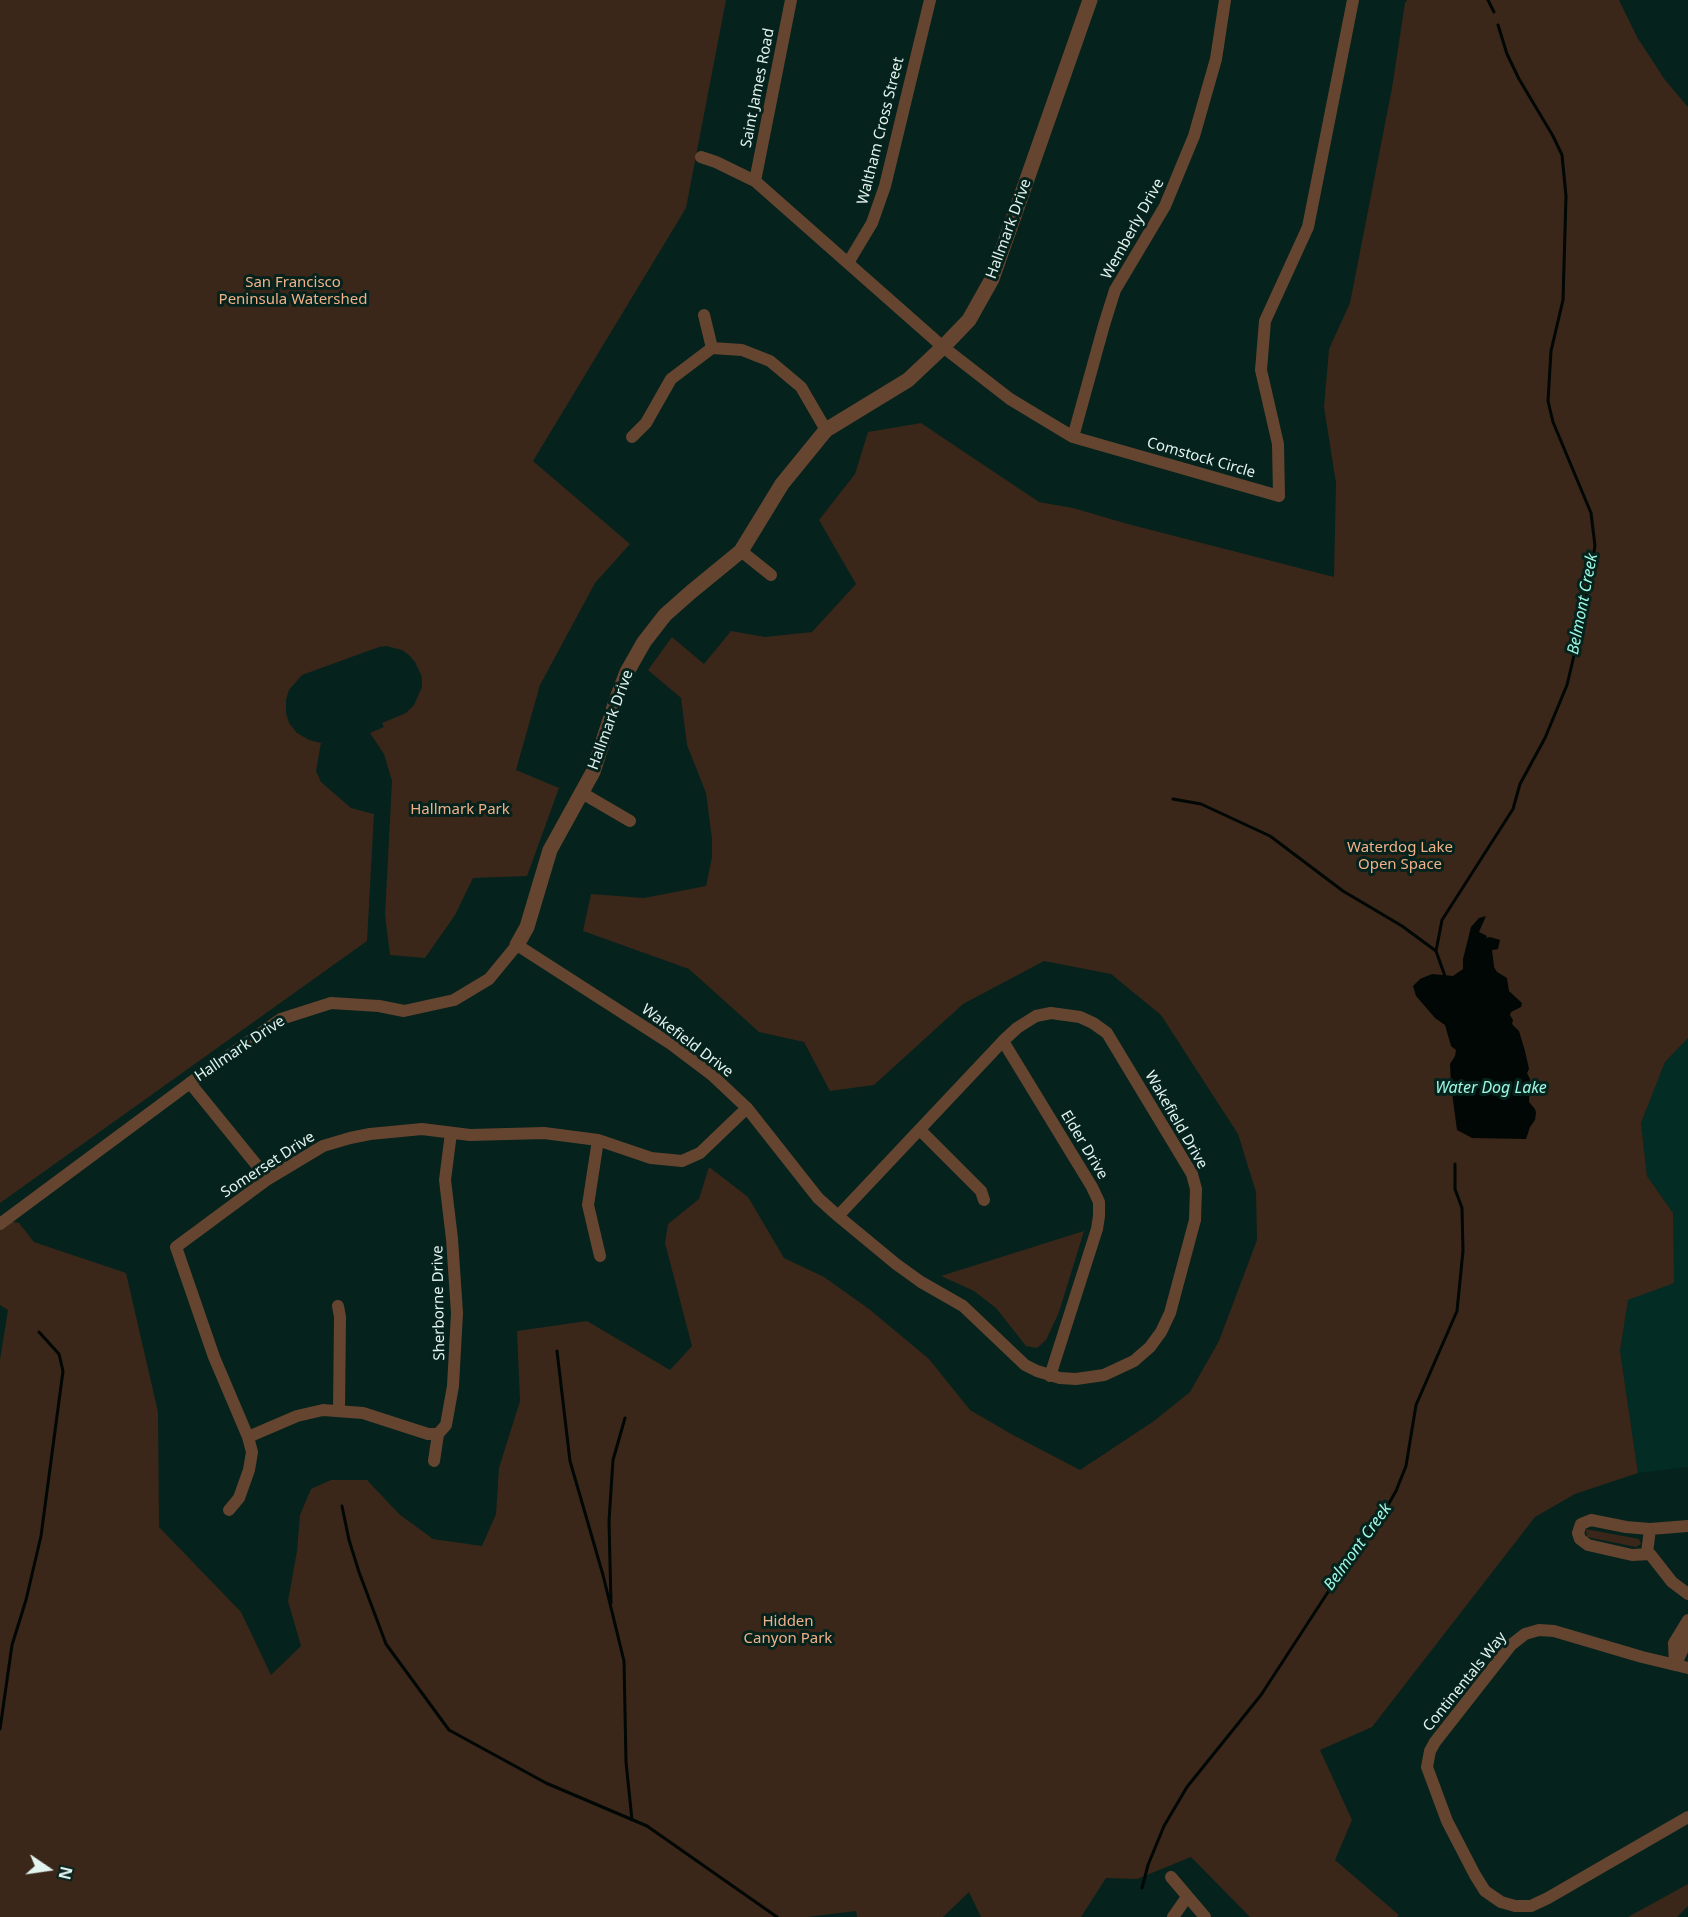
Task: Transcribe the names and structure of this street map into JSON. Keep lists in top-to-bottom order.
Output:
{
  "streets": {
    "street": [
      "Saint James Road",
      "Waltham Cross Street",
      "Hallmark Drive",
      "Wemberly Drive",
      "Comstock Circle",
      "Wakefield Drive",
      "Elder Drive",
      "Somerset Drive",
      "Sherborne Drive",
      "Continentals Way"
    ]
  },
  "crossings": [
    ["Saint James Road", "Comstock Circle"],
    ["Waltham Cross Street", "Comstock Circle"],
    ["Hallmark Drive", "Comstock Circle"],
    ["Hallmark Drive", "Wakefield Drive"],
    ["Wemberly Drive", "Comstock Circle"],
    ["Wakefield Drive", "Elder Drive"],
    ["Wakefield Drive", "Somerset Drive"],
    ["Somerset Drive", "Sherborne Drive"]
  ],
  "water": ["Belmont Creek", "Water Dog Lake"],
  "parks": [
    "San Francisco Peninsula Watershed",
    "Hallmark Park",
    "Waterdog Lake Open Space",
    "Hidden Canyon Park"
  ],
  "north": "right"
}
